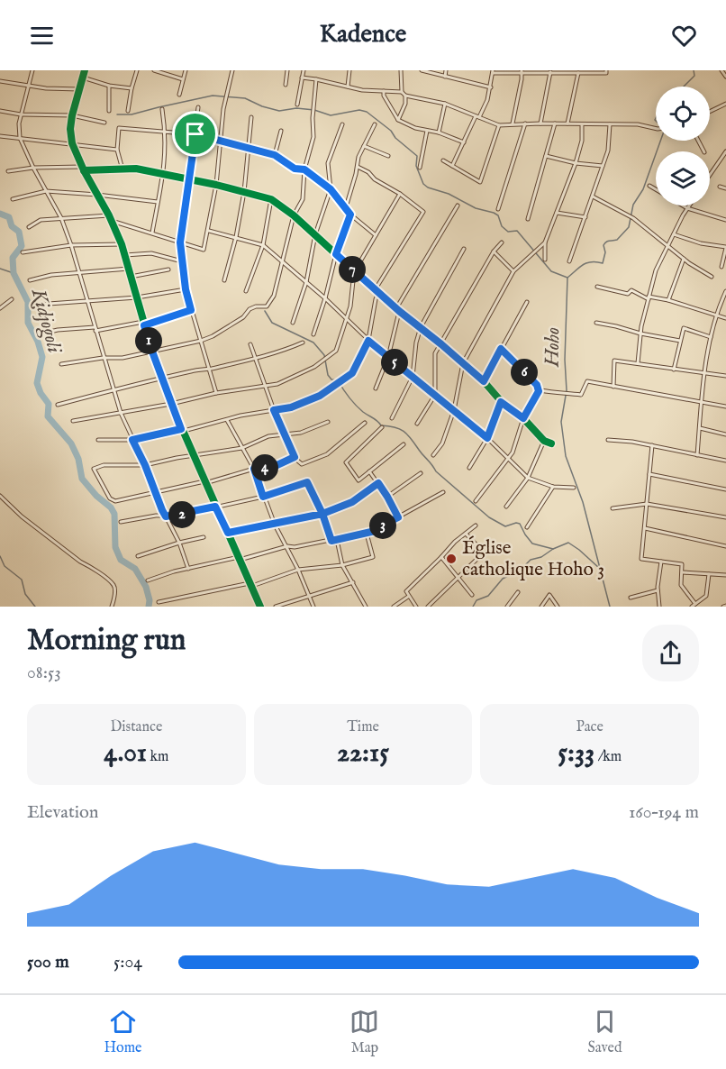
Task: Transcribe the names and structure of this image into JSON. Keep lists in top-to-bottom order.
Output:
{
  "water": ["Kidjogoli", "Hoho"],
  "places": ["Église catholique Hoho 3"],
  "page": {
    "header": "Kadence",
    "pins": [
      "7",
      "1",
      "5",
      "6",
      "4",
      "2",
      "3"
    ],
    "heading": ["Morning run", "08:53"],
    "stats": [
      ["Distance", "4.01 km"],
      ["Time", "22:15"],
      ["Pace", "5:33 /km"]
    ],
    "chart": ["Elevation", "160–194 m"],
    "list": [
      {
        "name": "500 m",
        "note": "5:04"
      }
    ],
    "tabs": ["Home", "Map", "Saved"]
  }
}
